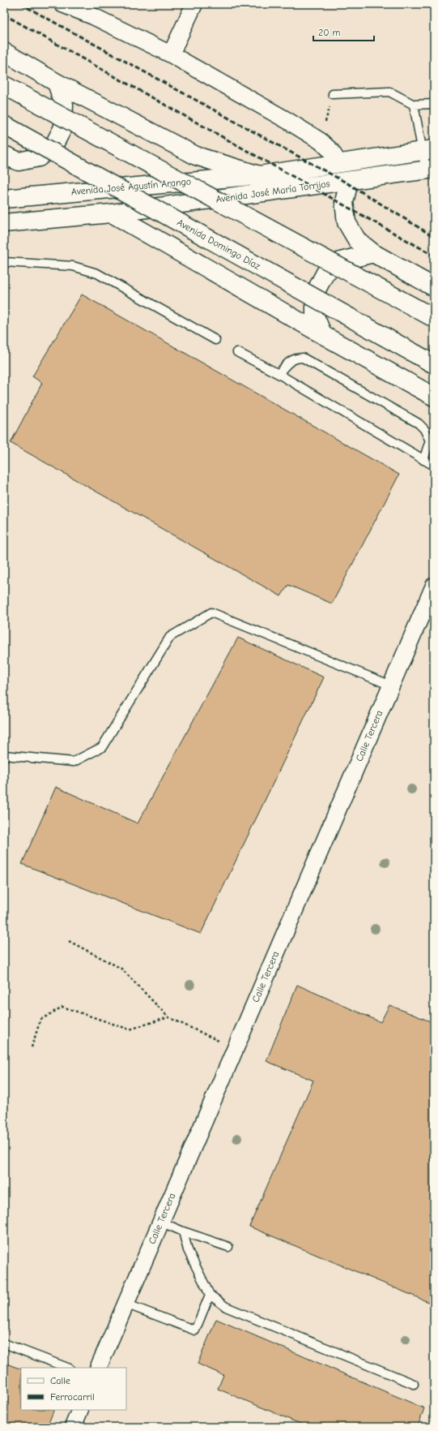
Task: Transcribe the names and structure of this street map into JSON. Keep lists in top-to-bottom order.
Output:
{
  "streets": {
    "main road": ["Avenida José Agustín Arango", "Avenida José María Torrijos", "Avenida Domingo Díaz"],
    "street": ["Calle Tercera"]
  },
  "crossings": [
    ["Avenida José Agustín Arango", "Avenida José María Torrijos"]
  ],
  "legend": ["Calle", "Ferrocarril"],
  "scale_bar": "20 m"
}
